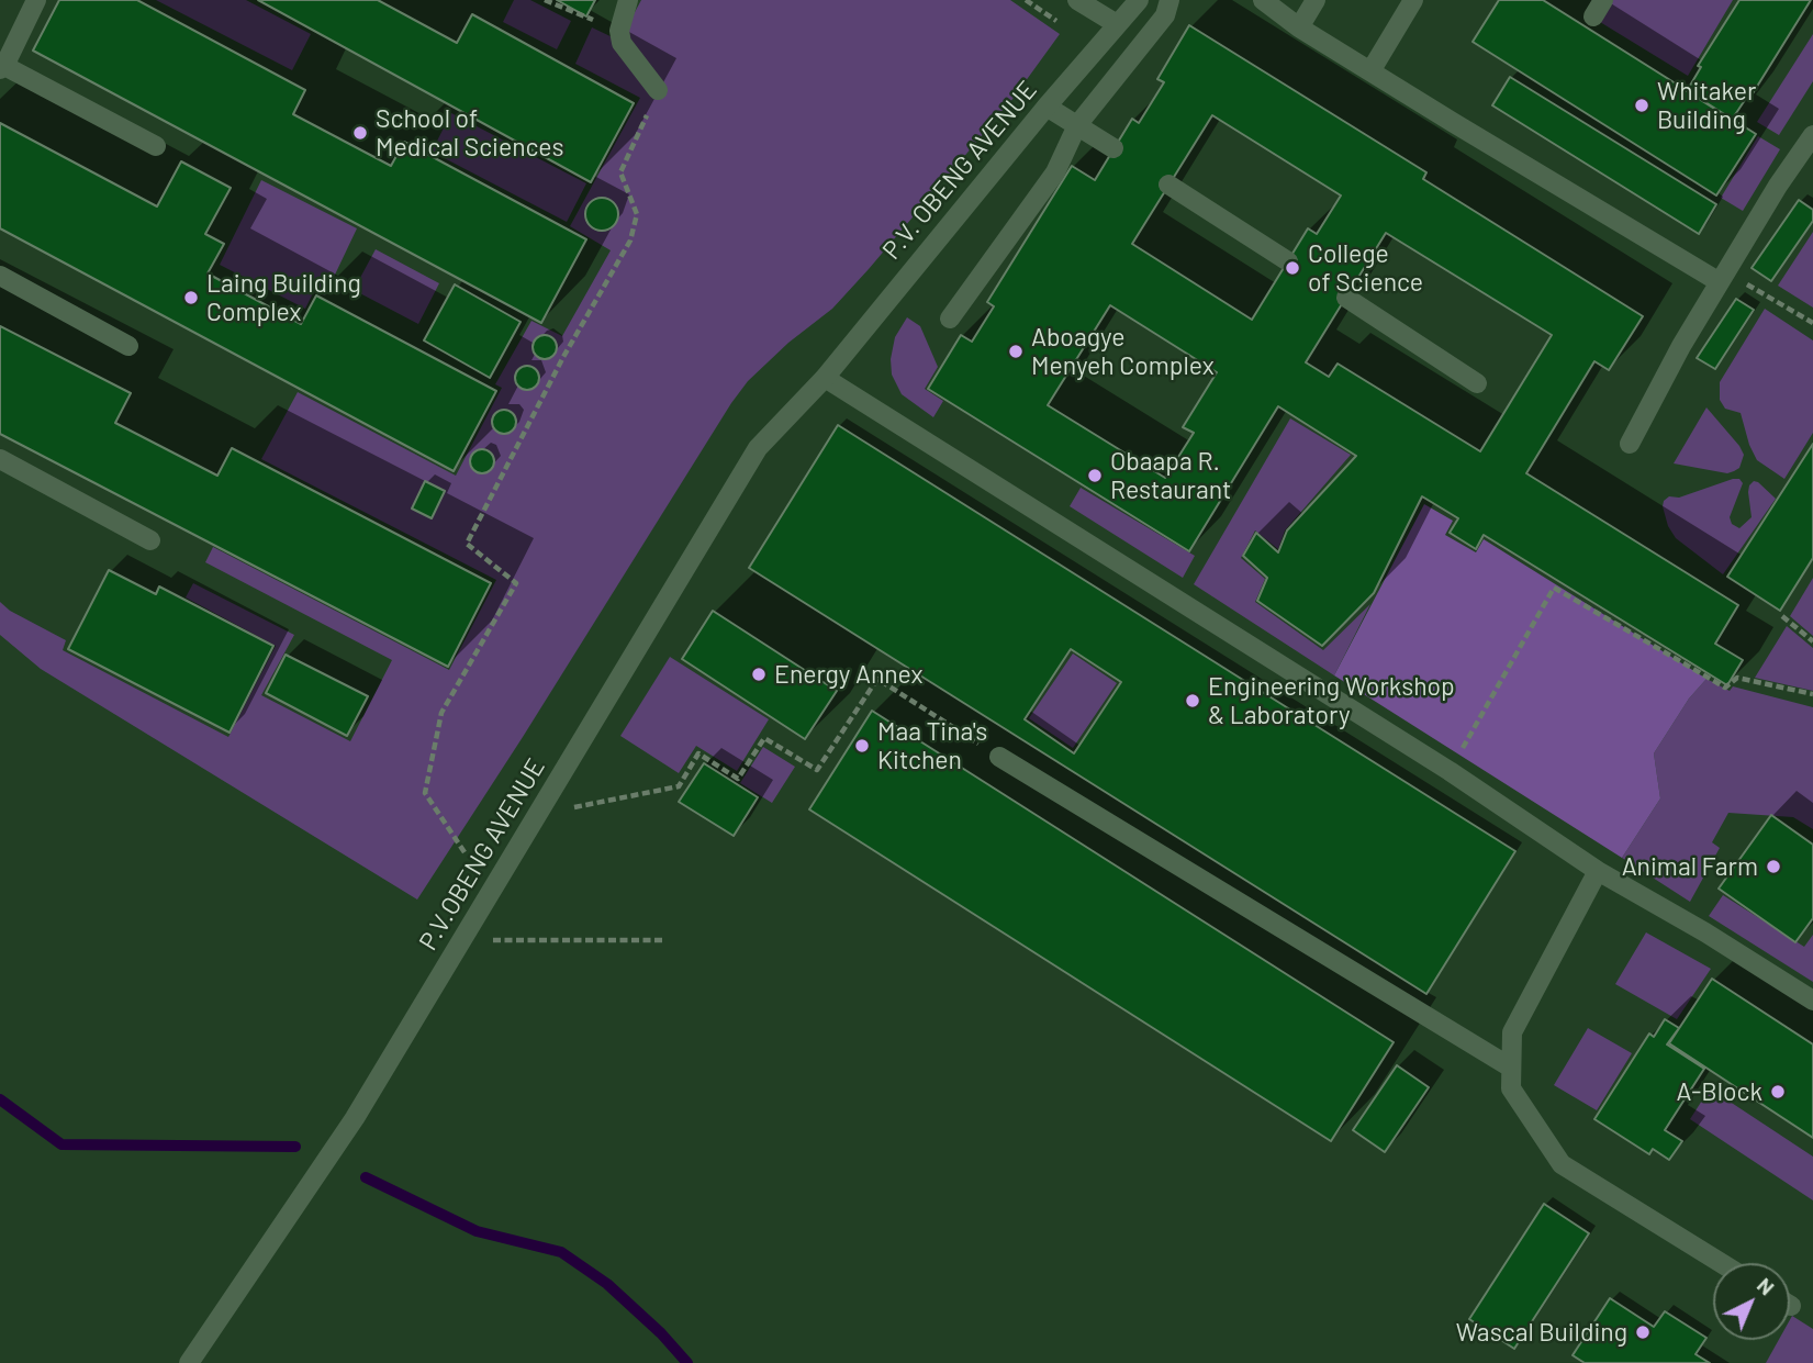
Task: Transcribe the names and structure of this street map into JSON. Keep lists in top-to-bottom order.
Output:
{
  "streets": {
    "street": ["P.V. OBENG AVENUE", "P.V.OBENG AVENUE"]
  },
  "crossings": [
    ["P.V. OBENG AVENUE", "P.V.OBENG AVENUE"]
  ],
  "places": [
    "Whitaker Building",
    "School of Medical Sciences",
    "College of Science",
    "Laing Building Complex",
    "Aboagye Menyeh Complex",
    "Obaapa R. Restaurant",
    "Energy Annex",
    "Engineering Workshop & Laboratory",
    "Maa Tina's Kitchen",
    "Animal Farm",
    "A-Block",
    "Wascal Building"
  ],
  "north": "top right"
}
